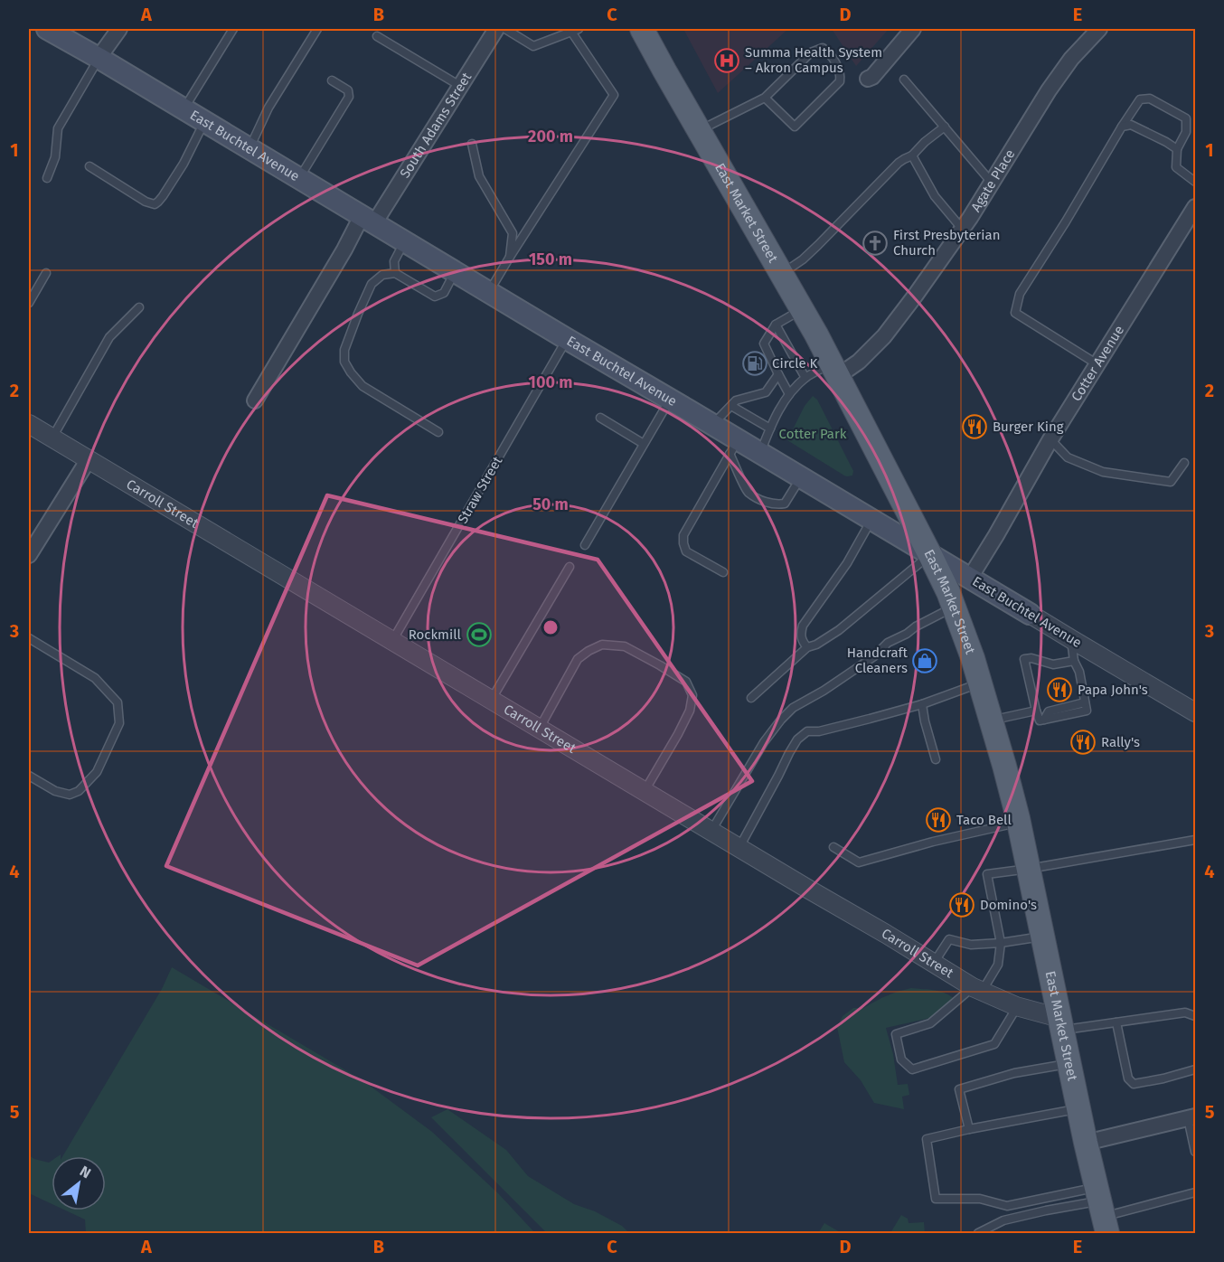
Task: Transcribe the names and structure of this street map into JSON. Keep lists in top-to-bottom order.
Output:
{
  "streets": {
    "main road": ["East Buchtel Avenue", "East Market Street"],
    "street": [
      "South Adams Street",
      "Agate Place",
      "Cotter Avenue",
      "Carroll Street"
    ],
    "lane": ["Straw Street"]
  },
  "crossings": [
    ["South Adams Street", "East Buchtel Avenue"],
    ["East Buchtel Avenue", "East Market Street"],
    ["East Buchtel Avenue", "Cotter Avenue"],
    ["East Buchtel Avenue", "Straw Street"],
    ["Agate Place", "East Market Street"],
    ["East Market Street", "Carroll Street"],
    ["Straw Street", "Carroll Street"]
  ],
  "parks": ["Cotter Park"],
  "places": {
    "hospital": ["Summa Health System – Akron Campus"],
    "church": ["First Presbyterian Church"],
    "fuel station": ["Circle K"],
    "restaurant": [
      "Burger King",
      "Papa John's",
      "Rally's",
      "Taco Bell",
      "Domino's"
    ],
    "sports": ["Rockmill"],
    "shop": ["Handcraft Cleaners"]
  },
  "north": "top right",
  "grid": {
    "columns": [
      "A",
      "B",
      "C",
      "D",
      "E"
    ],
    "rows": [
      "1",
      "2",
      "3",
      "4",
      "5"
    ]
  },
  "rings": [
    "200 m",
    "150 m",
    "100 m",
    "50 m"
  ]
}
